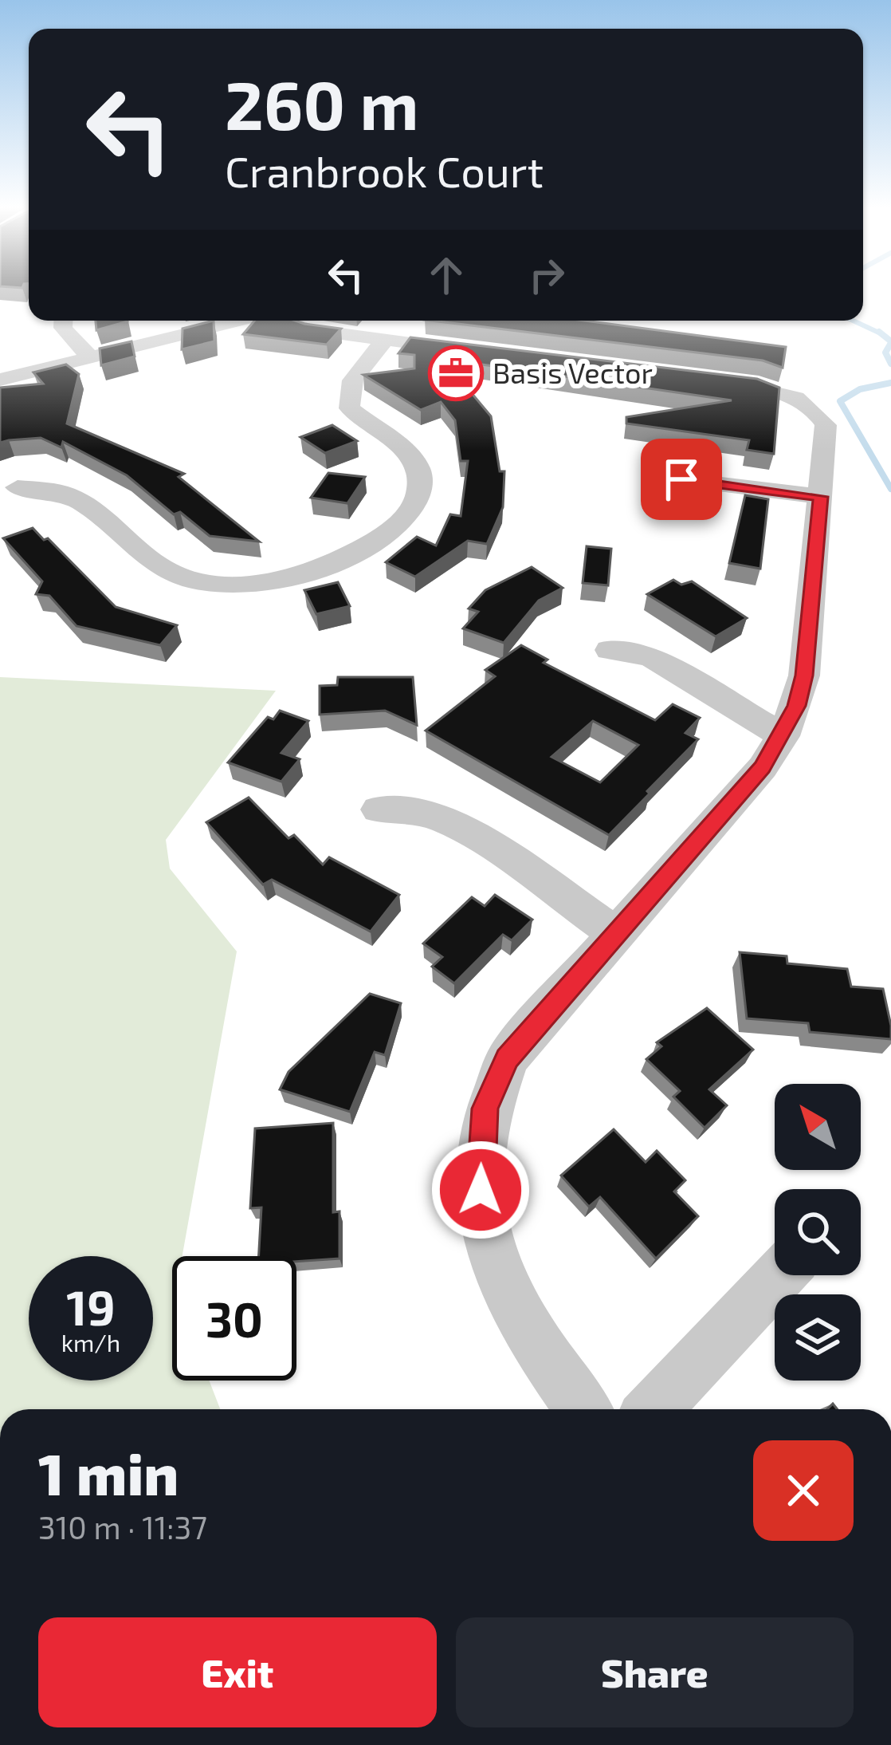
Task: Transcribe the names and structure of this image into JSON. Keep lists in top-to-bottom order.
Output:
{
  "places": {
    "office": ["Basis Vector"]
  },
  "north": "top left",
  "page": {
    "turn": ["260 m", "Cranbrook Court"],
    "speed": "19 km/h",
    "limit": "30",
    "heading": ["1 min", "310 m · 11:37"],
    "buttons": ["Exit", "Share"]
  }
}
